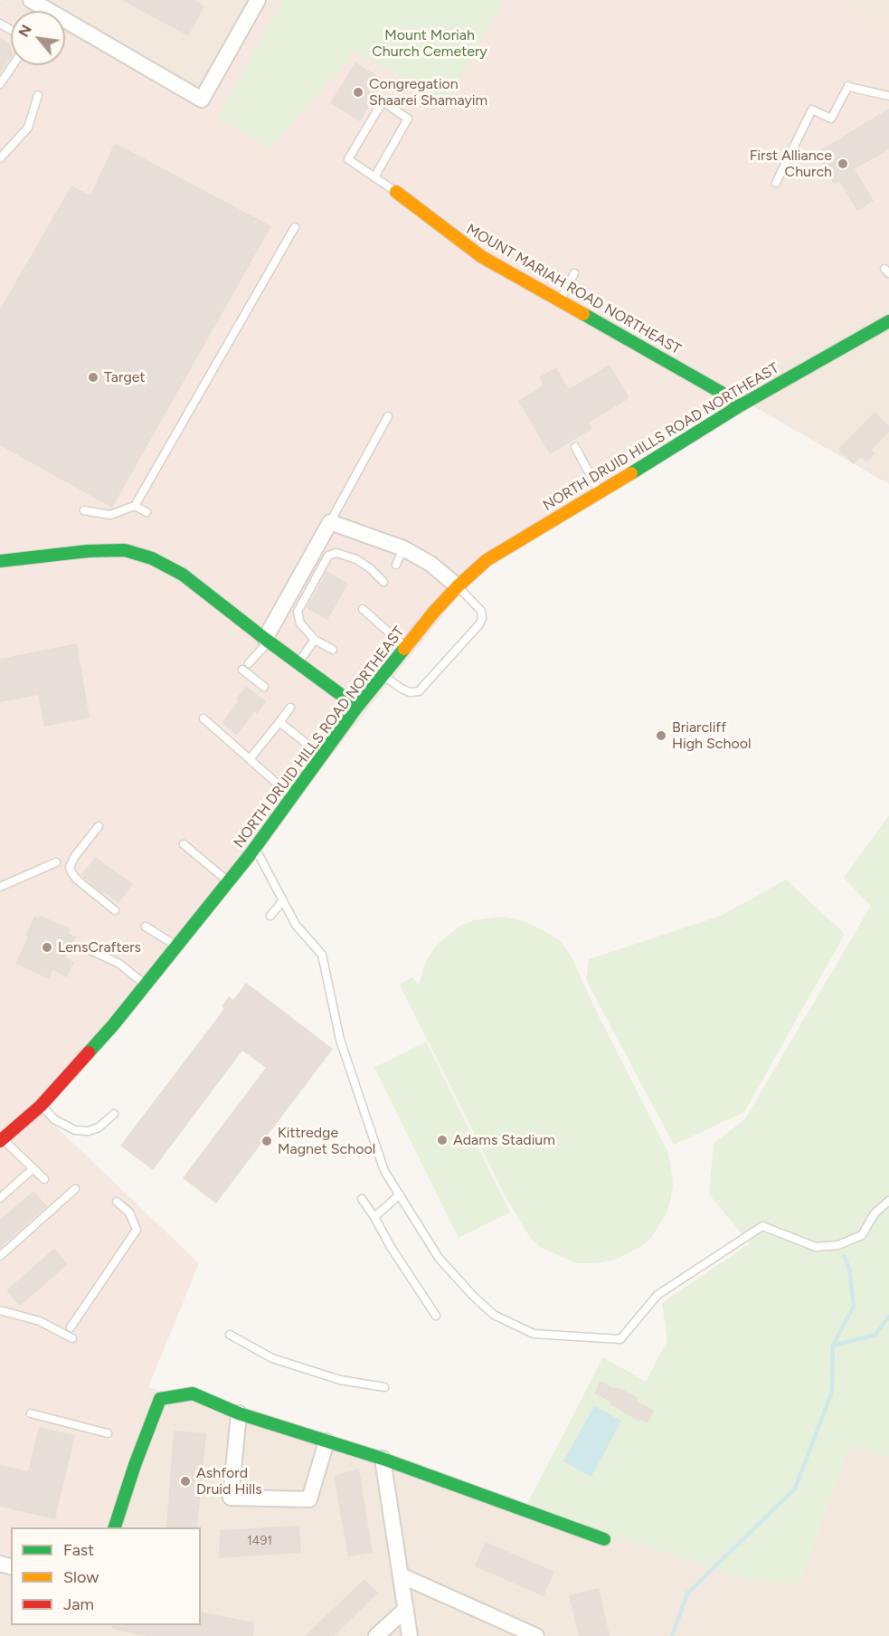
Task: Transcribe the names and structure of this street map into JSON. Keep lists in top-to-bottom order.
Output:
{
  "streets": {
    "street": ["MOUNT MARIAH ROAD NORTHEAST", "NORTH DRUID HILLS ROAD NORTHEAST"]
  },
  "crossings": [
    ["MOUNT MARIAH ROAD NORTHEAST", "NORTH DRUID HILLS ROAD NORTHEAST"]
  ],
  "parks": ["Mount Moriah Church Cemetery"],
  "places": [
    "Congregation Shaarei Shamayim",
    "First Alliance Church",
    "Target",
    "Briarcliff High School",
    "LensCrafters",
    "Adams Stadium",
    "Kittredge Magnet School",
    "Ashford Druid Hills"
  ],
  "house_numbers": ["1491"],
  "legend": ["Fast", "Slow", "Jam"],
  "north": "top left"
}
